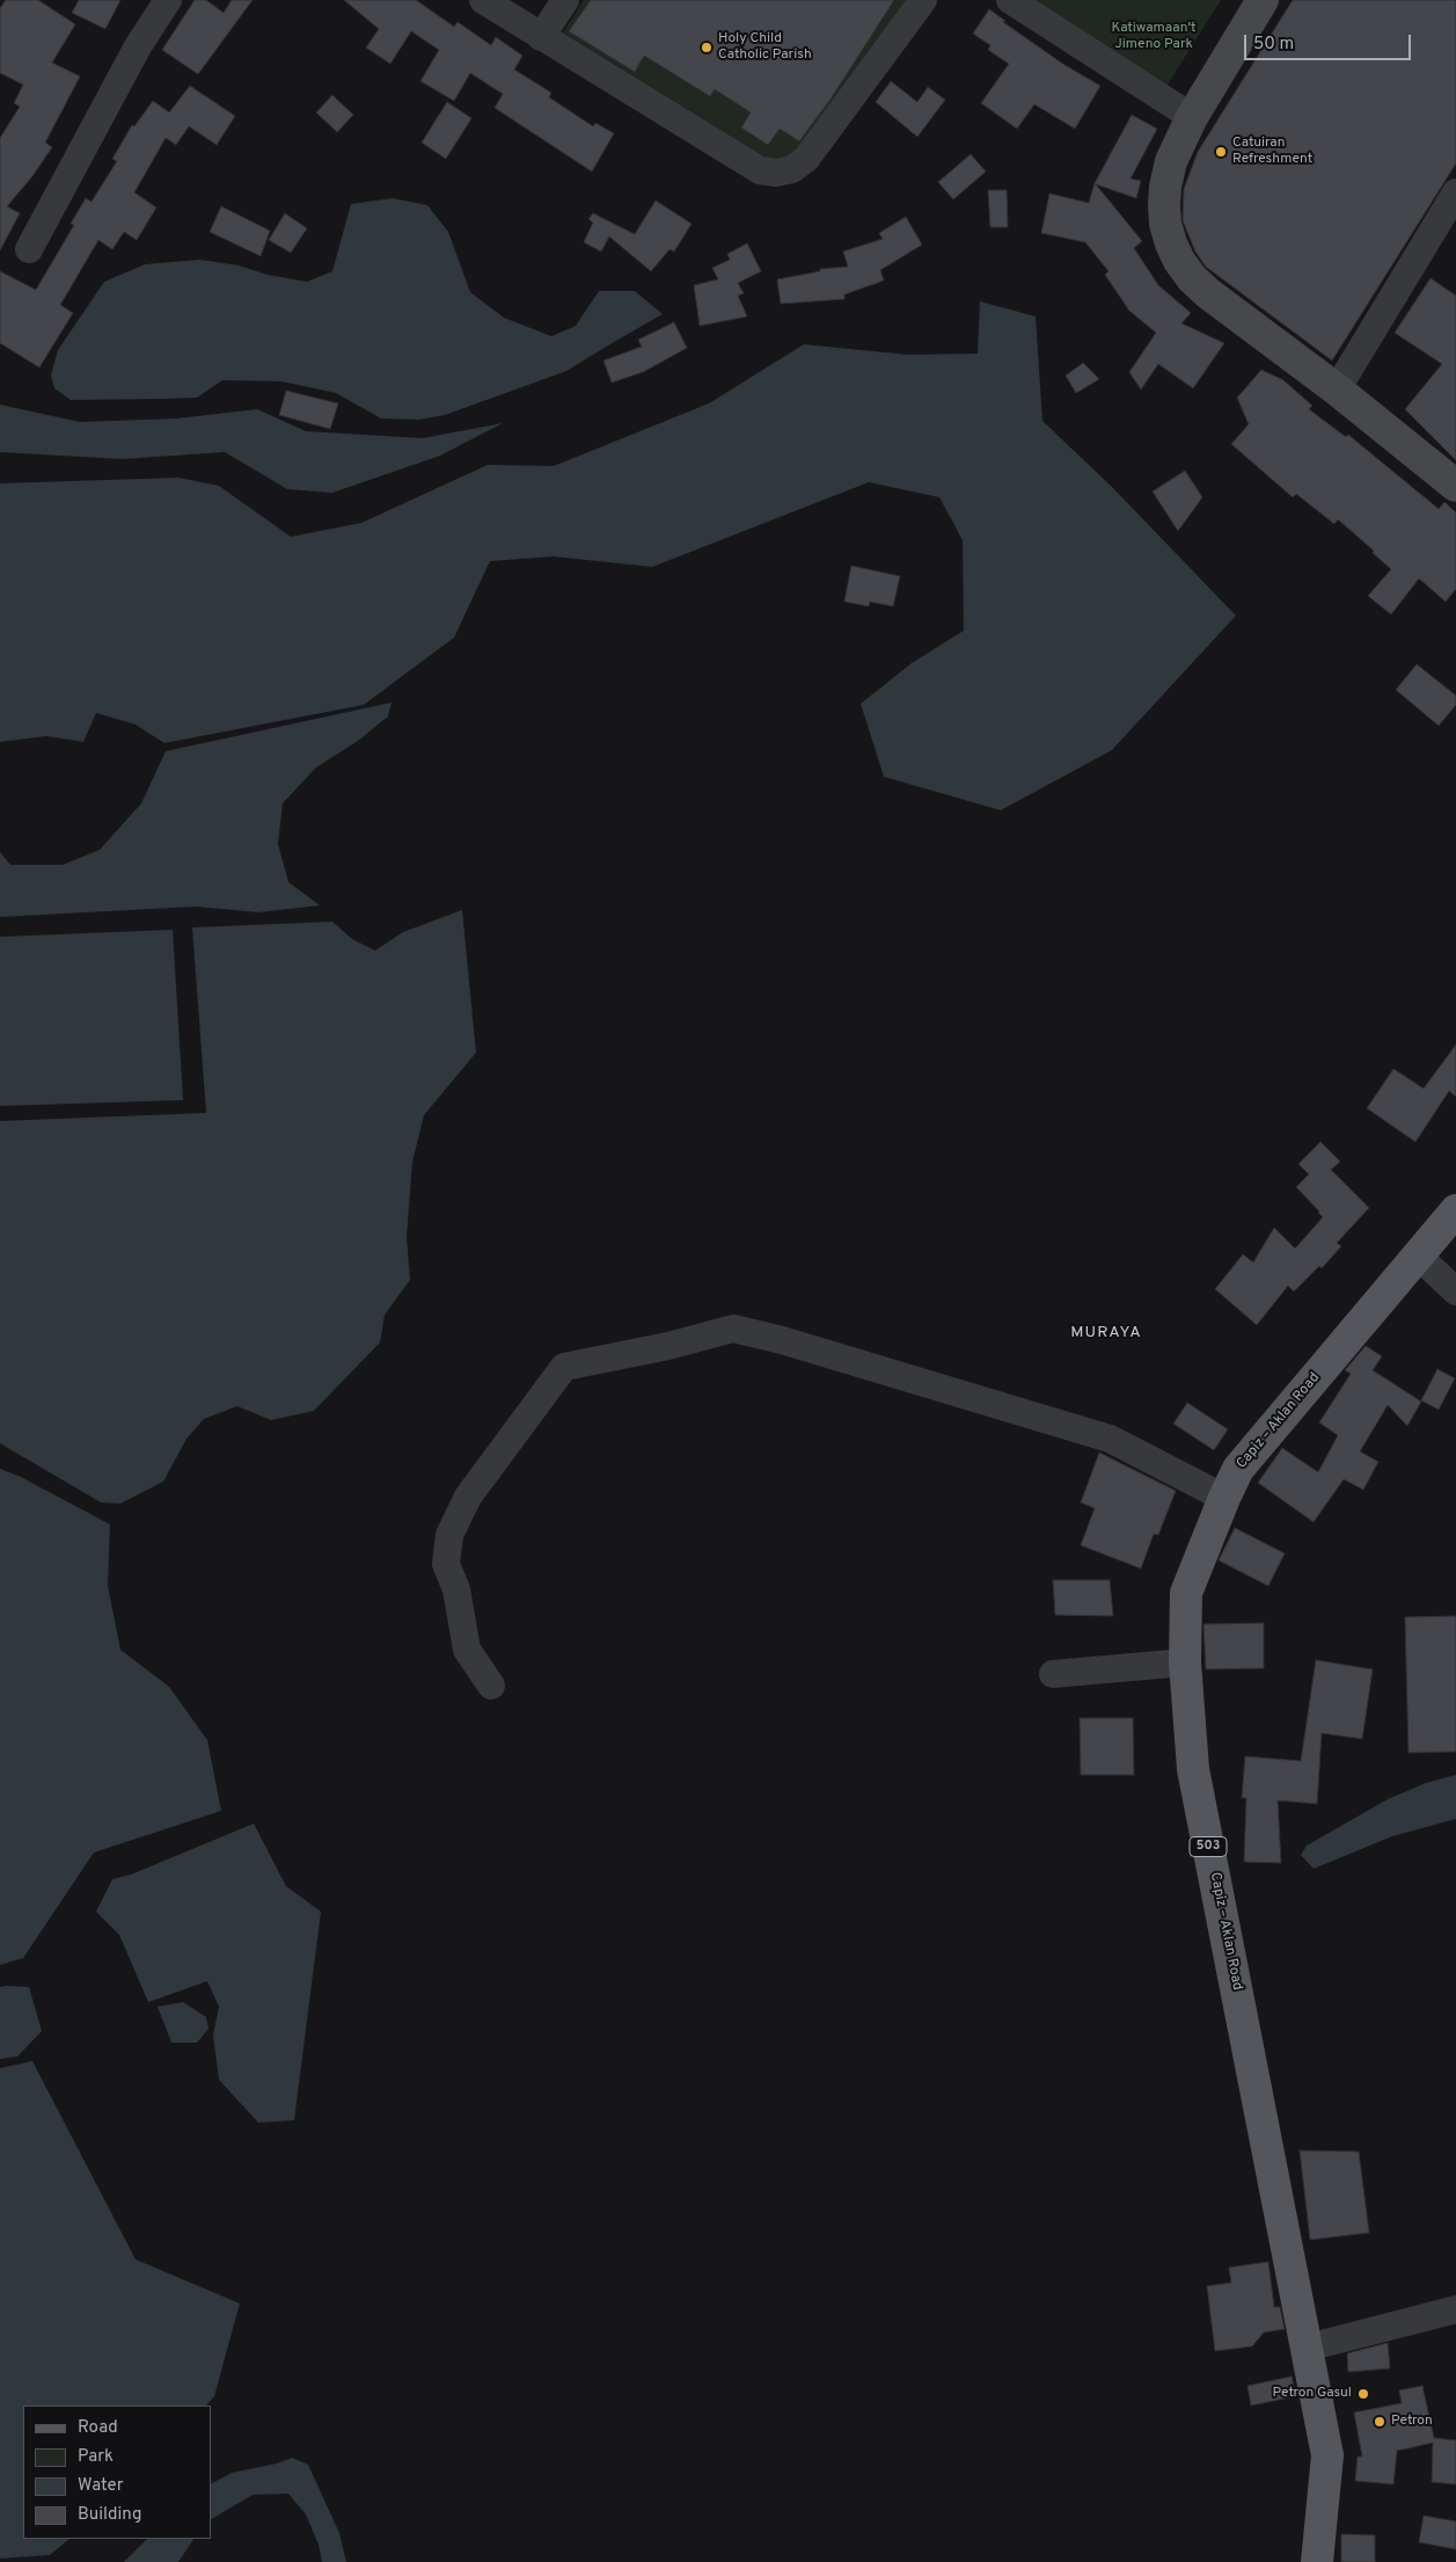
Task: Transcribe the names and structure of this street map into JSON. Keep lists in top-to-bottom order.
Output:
{
  "streets": {
    "main road": ["Capiz – Aklan Road", "503"]
  },
  "districts": ["MURAYA"],
  "parks": ["Katiwamaan't Jimeno Park"],
  "places": [
    "Holy Child Catholic Parish",
    "Catuiran Refreshment",
    "Petron Gasul",
    "Petron"
  ],
  "legend": [
    "Road",
    "Park",
    "Water",
    "Building"
  ],
  "scale_bar": "50 m"
}
